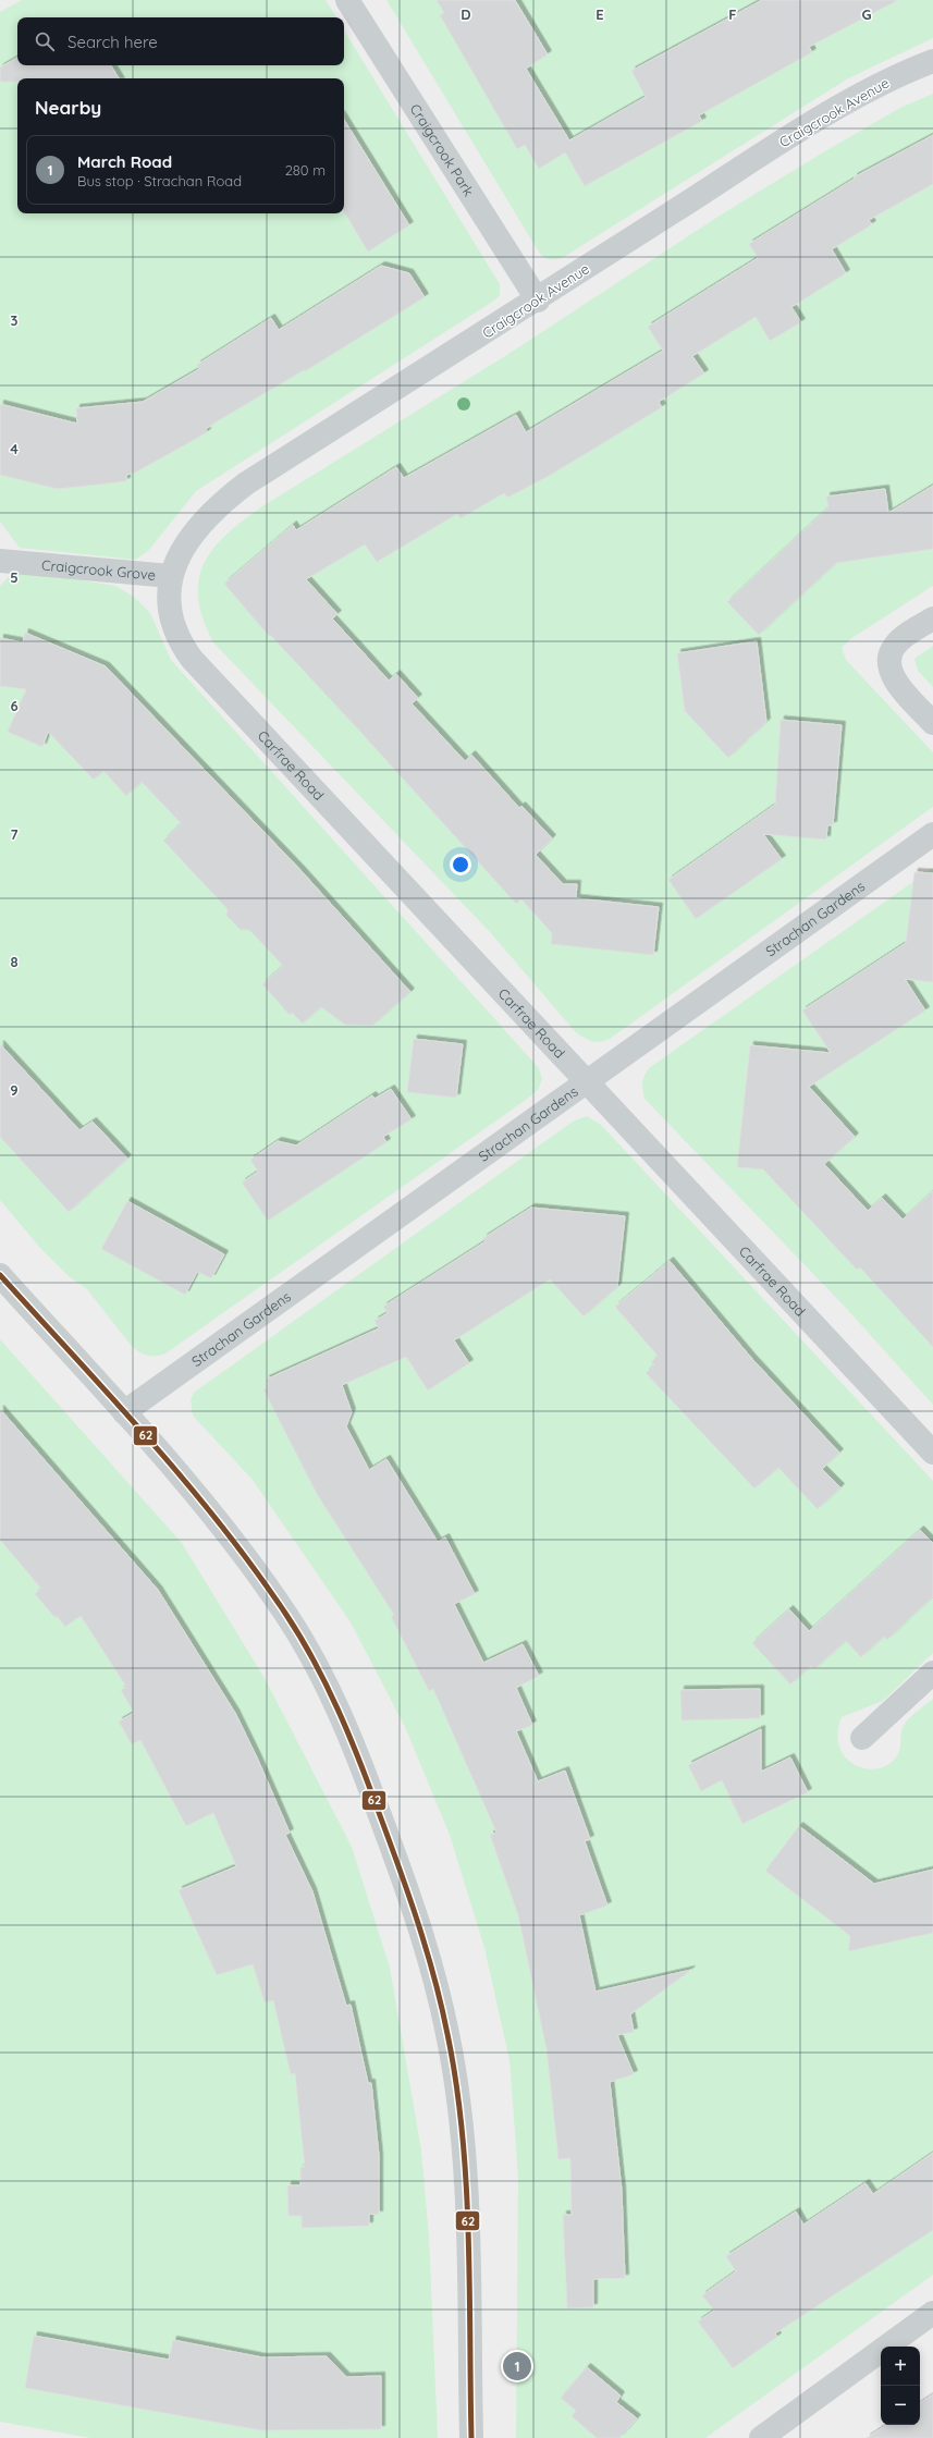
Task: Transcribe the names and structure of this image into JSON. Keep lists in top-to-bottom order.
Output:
{
  "streets": {
    "street": [
      "Craigcrook Avenue",
      "Craigcrook Park",
      "Craigcrook Grove",
      "Carfrae Road",
      "Strachan Gardens"
    ]
  },
  "crossings": [
    ["Craigcrook Avenue", "Craigcrook Park"],
    ["Craigcrook Avenue", "Craigcrook Grove"],
    ["Craigcrook Avenue", "Carfrae Road"],
    ["Craigcrook Grove", "Carfrae Road"],
    ["Carfrae Road", "Strachan Gardens"]
  ],
  "lines": ["transit line 62"],
  "page": {
    "search": "Search here",
    "heading": "Nearby",
    "list": [
      {
        "mark": "1",
        "name": "March Road",
        "note": "Bus stop · Strachan Road",
        "value": "280 m"
      }
    ],
    "map_buttons": ["+", "−"],
    "pins": "1"
  },
  "grid": {
    "columns": [
      "D",
      "E",
      "F",
      "G"
    ],
    "rows": [
      "3",
      "4",
      "5",
      "6",
      "7",
      "8",
      "9"
    ]
  }
}
